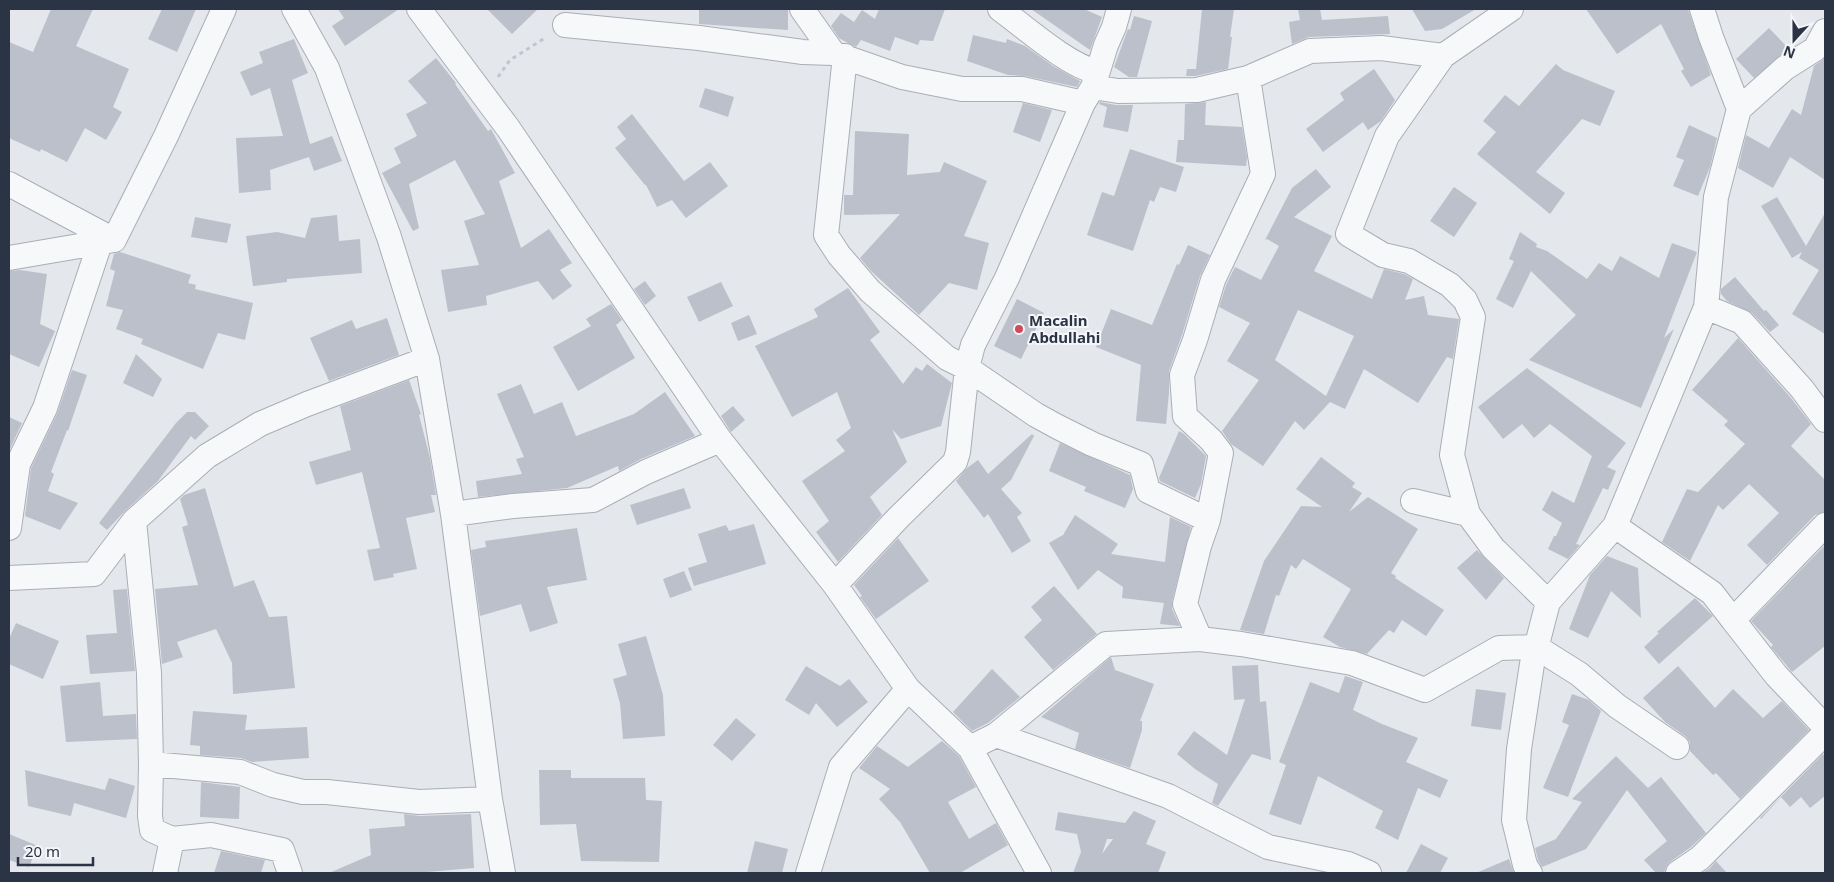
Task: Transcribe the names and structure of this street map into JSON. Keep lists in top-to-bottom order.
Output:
{
  "places": ["Macalin Abdullahi"],
  "scale_bar": "20 m",
  "north": "bottom"
}
